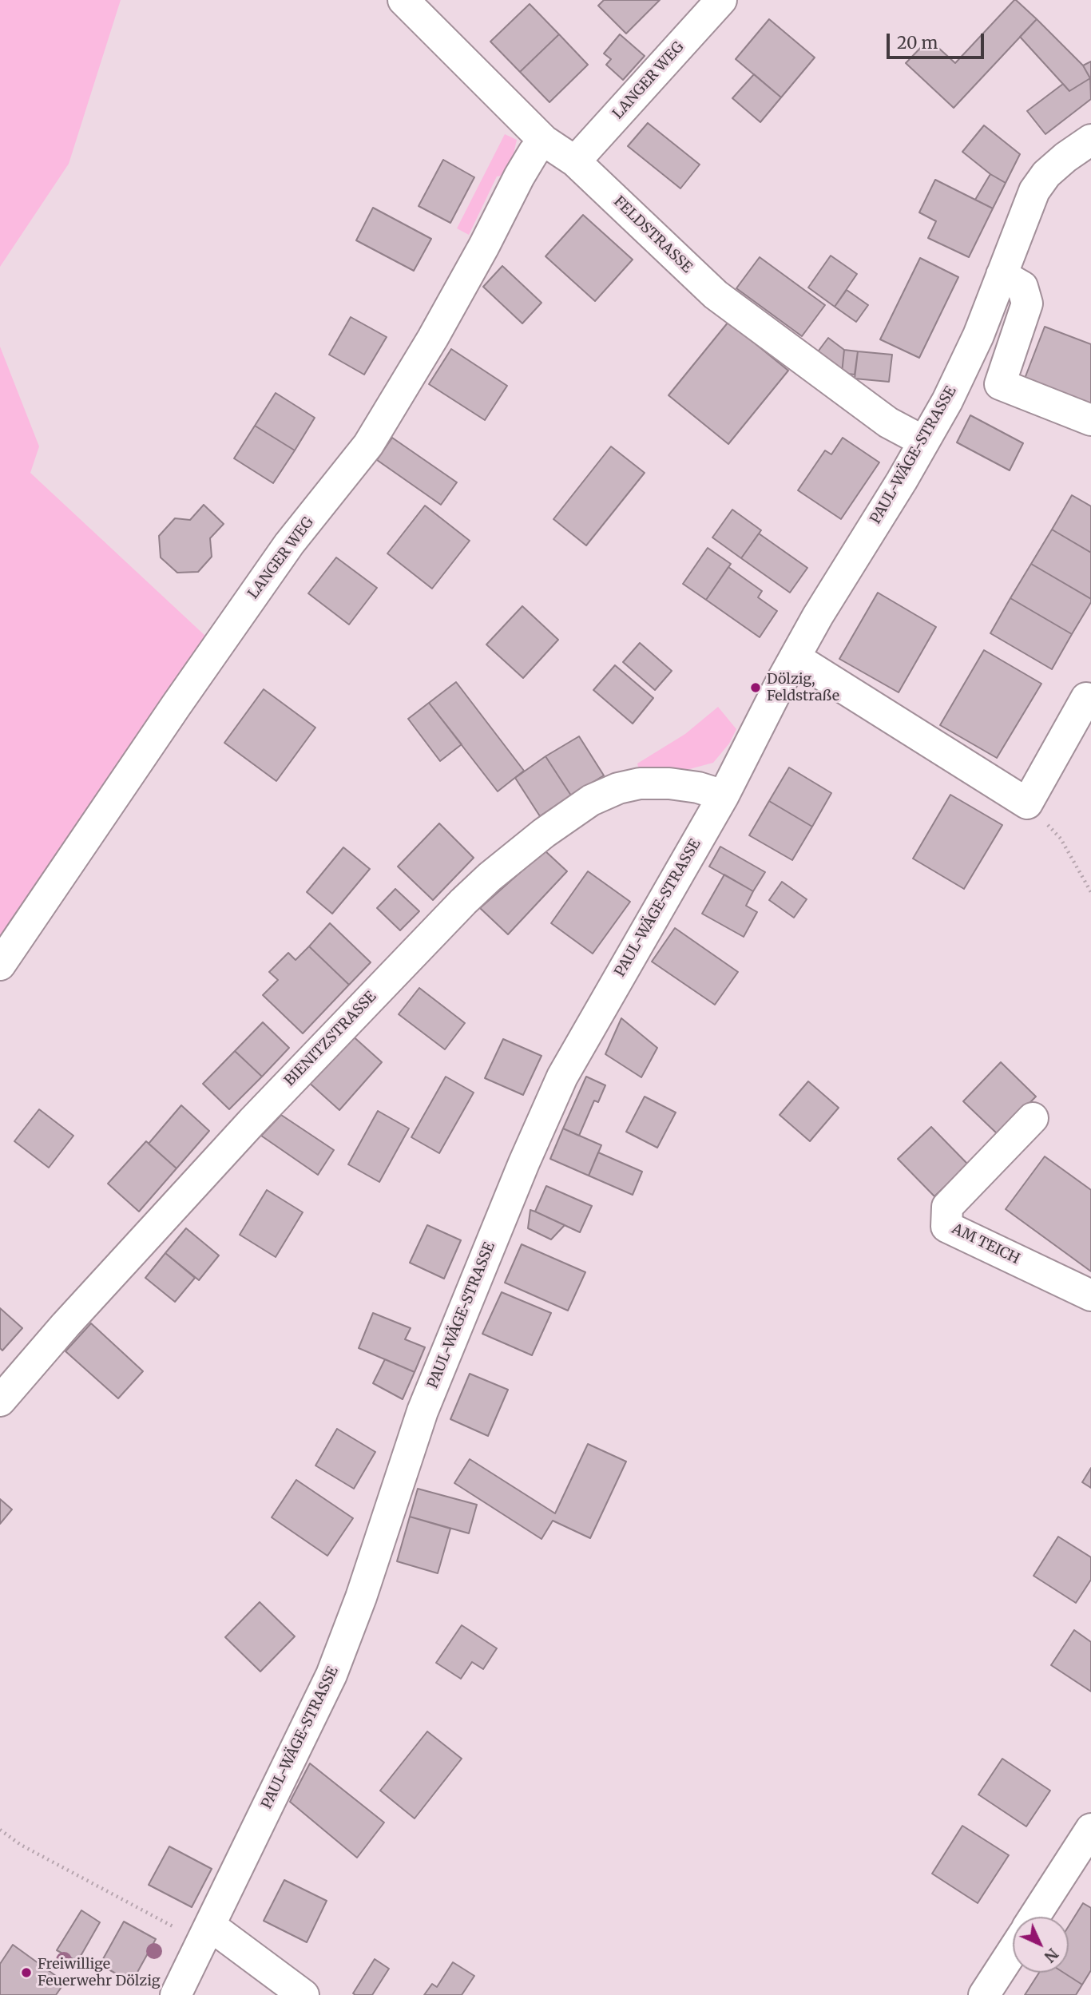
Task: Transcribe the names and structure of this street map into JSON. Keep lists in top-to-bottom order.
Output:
{
  "streets": {
    "street": [
      "LANGER WEG",
      "FELDSTRASSE",
      "PAUL-WÄGE-STRASSE",
      "BIENITZSTRASSE",
      "AM TEICH"
    ]
  },
  "crossings": [
    ["LANGER WEG", "FELDSTRASSE"],
    ["FELDSTRASSE", "PAUL-WÄGE-STRASSE"],
    ["PAUL-WÄGE-STRASSE", "BIENITZSTRASSE"]
  ],
  "places": ["Dölzig, Feldstraße", "Freiwillige Feuerwehr Dölzig"],
  "scale_bar": "20 m",
  "north": "bottom right"
}
